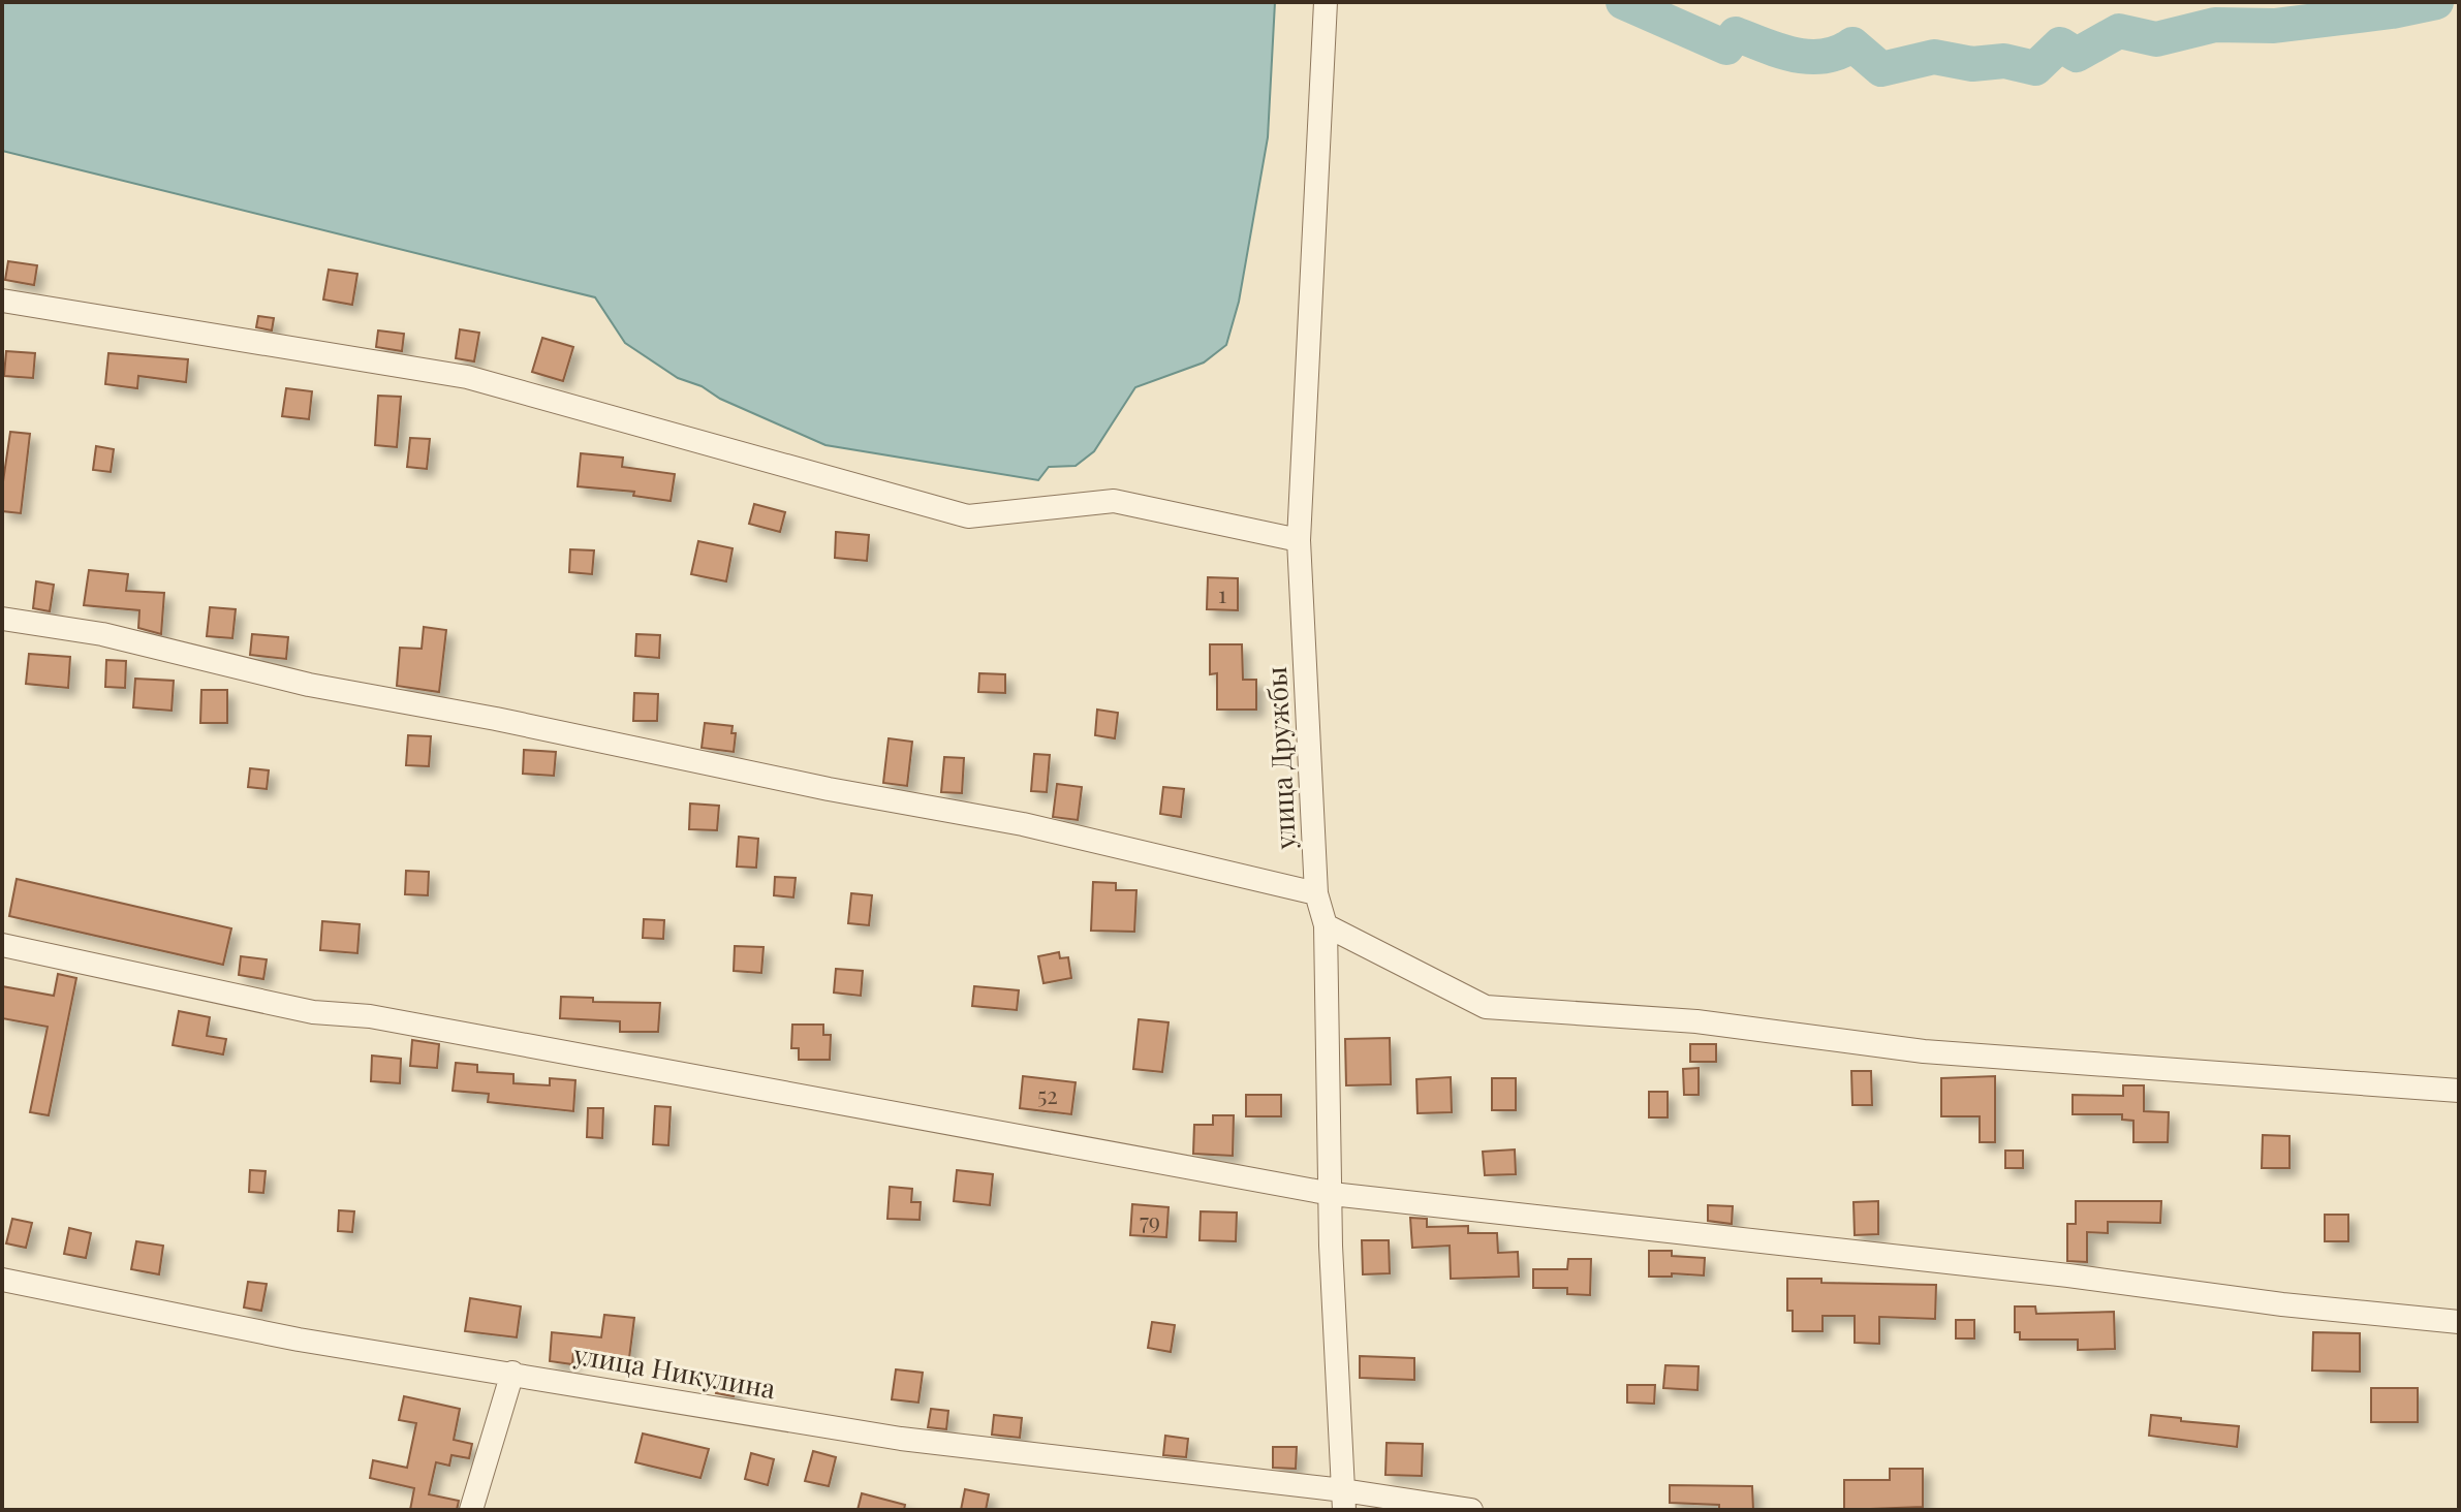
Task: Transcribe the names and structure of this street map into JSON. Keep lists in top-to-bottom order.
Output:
{
  "streets": {
    "street": ["улица Дружбы", "улица Никулина"]
  },
  "house_numbers": ["1", "52", "79"]
}
